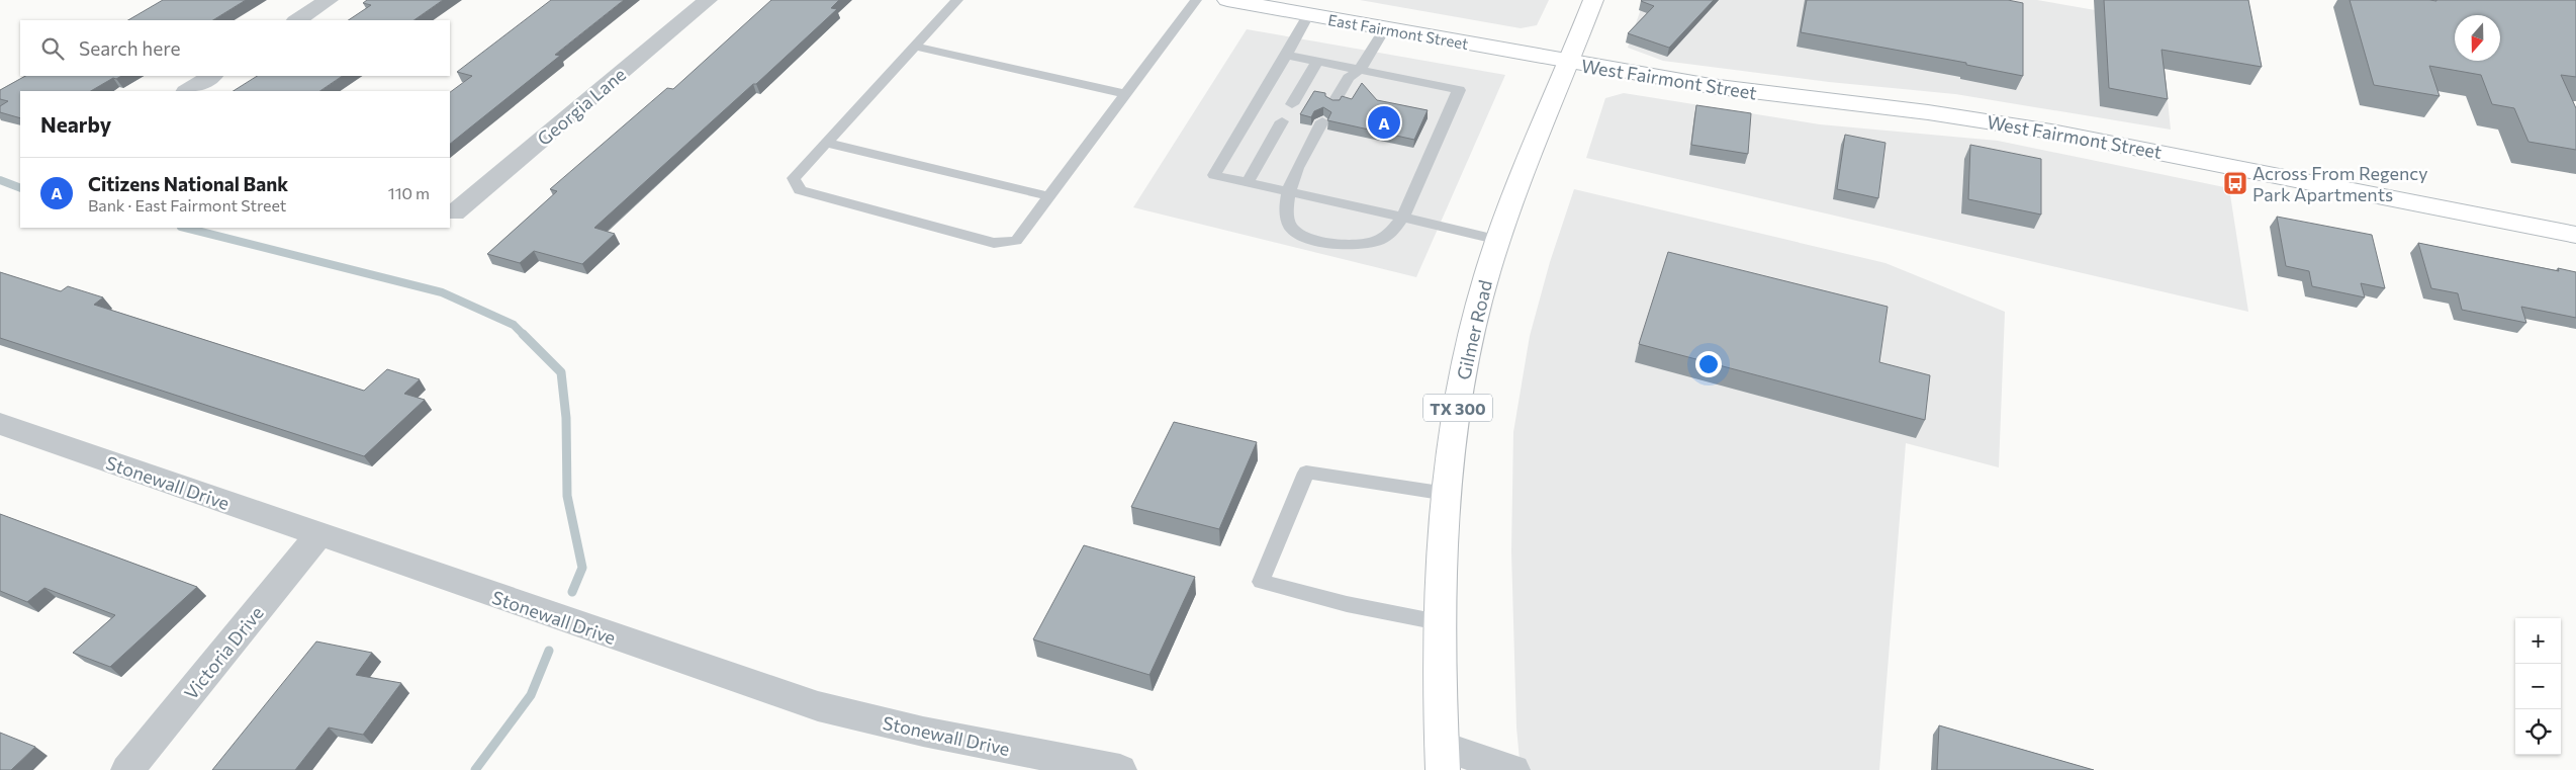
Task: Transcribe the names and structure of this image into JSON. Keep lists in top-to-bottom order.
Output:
{
  "streets": {
    "street": [
      "East Fairmont Street",
      "West Fairmont Street",
      "Georgia Lane",
      "Gilmer Road",
      "TX 300",
      "Stonewall Drive",
      "Victoria Drive"
    ]
  },
  "crossings": [
    ["East Fairmont Street", "West Fairmont Street"],
    ["East Fairmont Street", "Gilmer Road"],
    ["West Fairmont Street", "Gilmer Road"],
    ["Stonewall Drive", "Victoria Drive"]
  ],
  "places": {
    "bus stop": ["Across From Regency Park Apartments"]
  },
  "north": "bottom",
  "page": {
    "search": "Search here",
    "heading": "Nearby",
    "pins": "A",
    "list": [
      {
        "mark": "A",
        "name": "Citizens National Bank",
        "note": "Bank · East Fairmont Street",
        "value": "110 m"
      }
    ],
    "map_buttons": ["+", "−"]
  }
}
